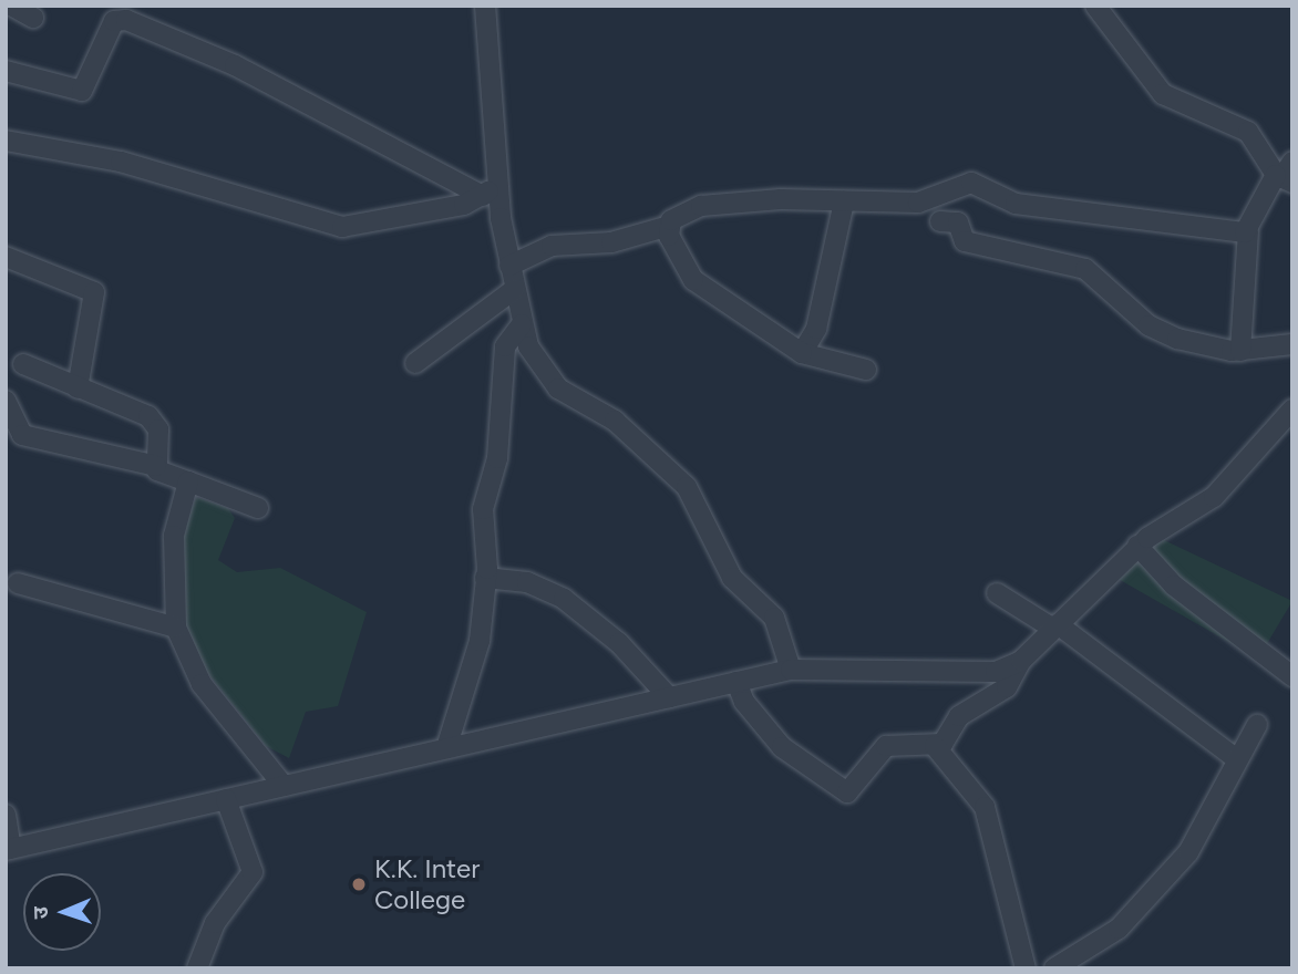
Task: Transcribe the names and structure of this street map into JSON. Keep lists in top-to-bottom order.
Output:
{
  "places": ["K.K. Inter College"],
  "north": "left"
}
